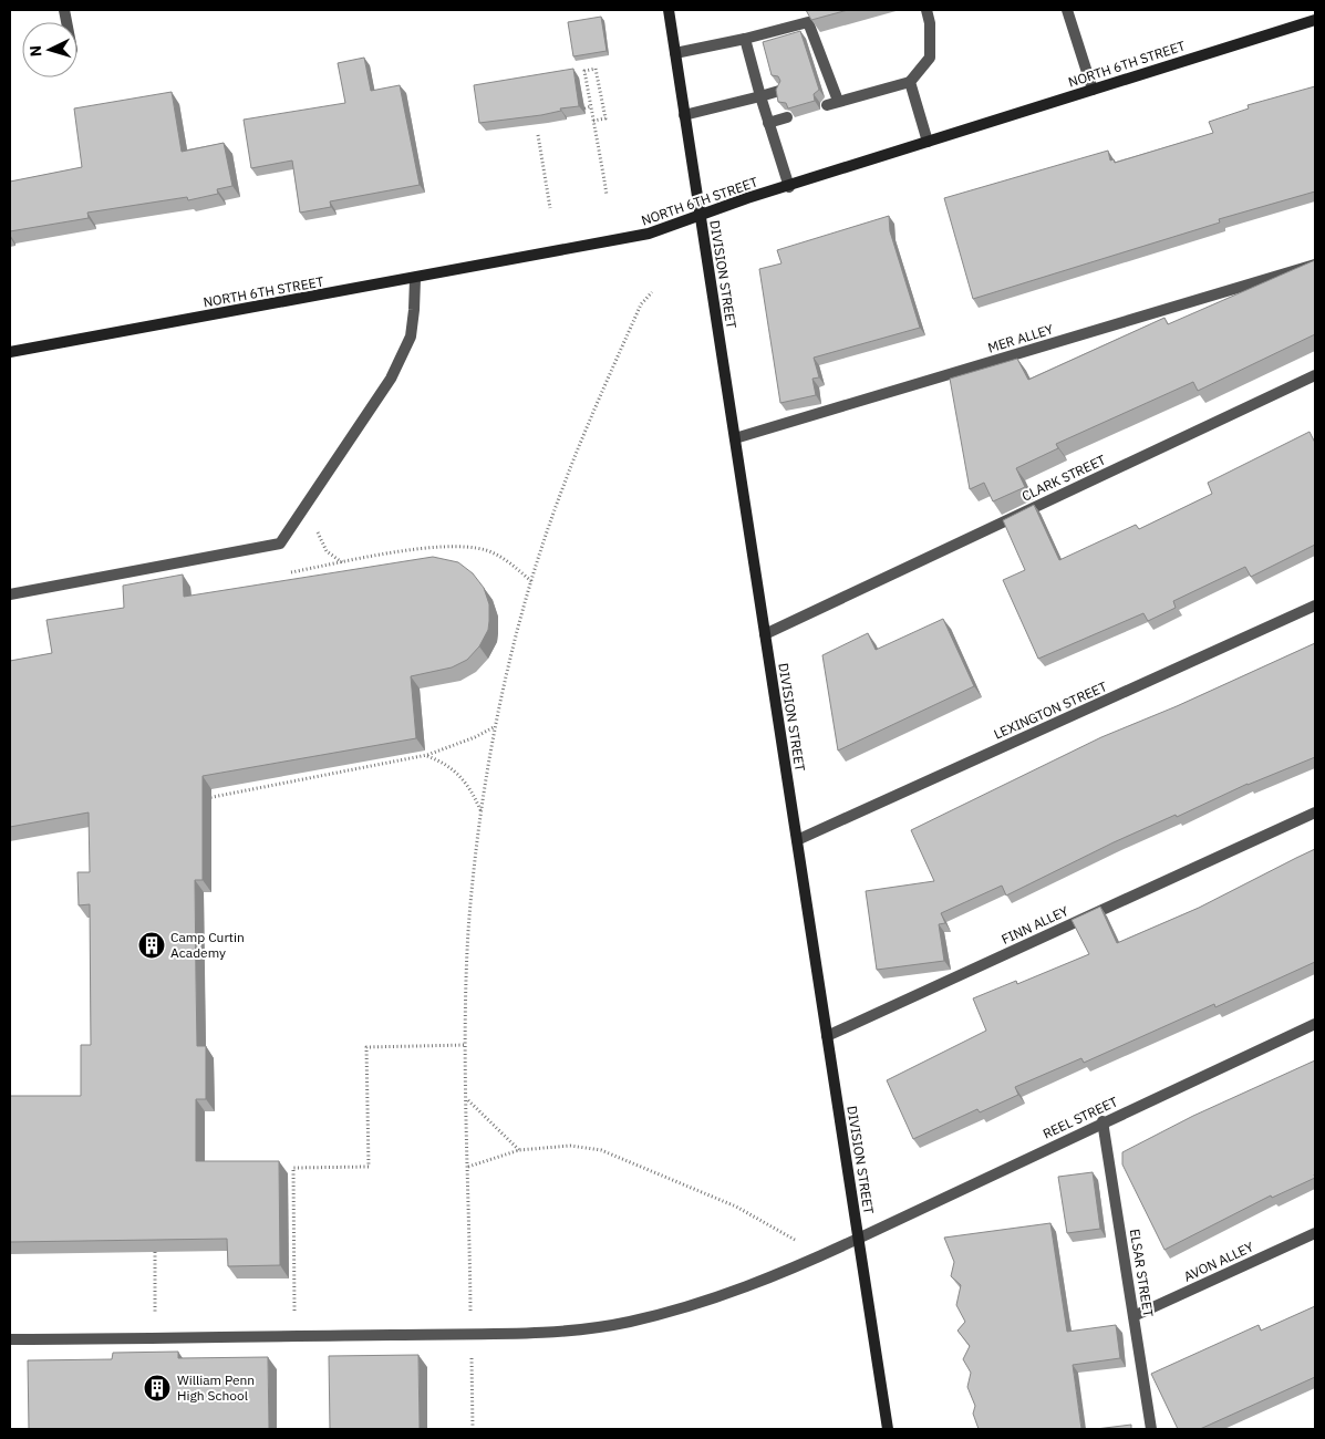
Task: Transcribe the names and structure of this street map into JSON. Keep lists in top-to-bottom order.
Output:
{
  "streets": {
    "main road": ["NORTH 6TH STREET", "DIVISION STREET"],
    "street": [
      "MER ALLEY",
      "CLARK STREET",
      "LEXINGTON STREET",
      "FINN ALLEY",
      "REEL STREET",
      "AVON ALLEY",
      "ELSAR STREET"
    ]
  },
  "crossings": [
    ["NORTH 6TH STREET", "DIVISION STREET"],
    ["DIVISION STREET", "MER ALLEY"],
    ["DIVISION STREET", "CLARK STREET"],
    ["DIVISION STREET", "LEXINGTON STREET"],
    ["DIVISION STREET", "FINN ALLEY"],
    ["DIVISION STREET", "REEL STREET"],
    ["REEL STREET", "ELSAR STREET"],
    ["AVON ALLEY", "ELSAR STREET"]
  ],
  "places": {
    "building": ["Camp Curtin Academy", "William Penn High School"]
  },
  "north": "left"
}
